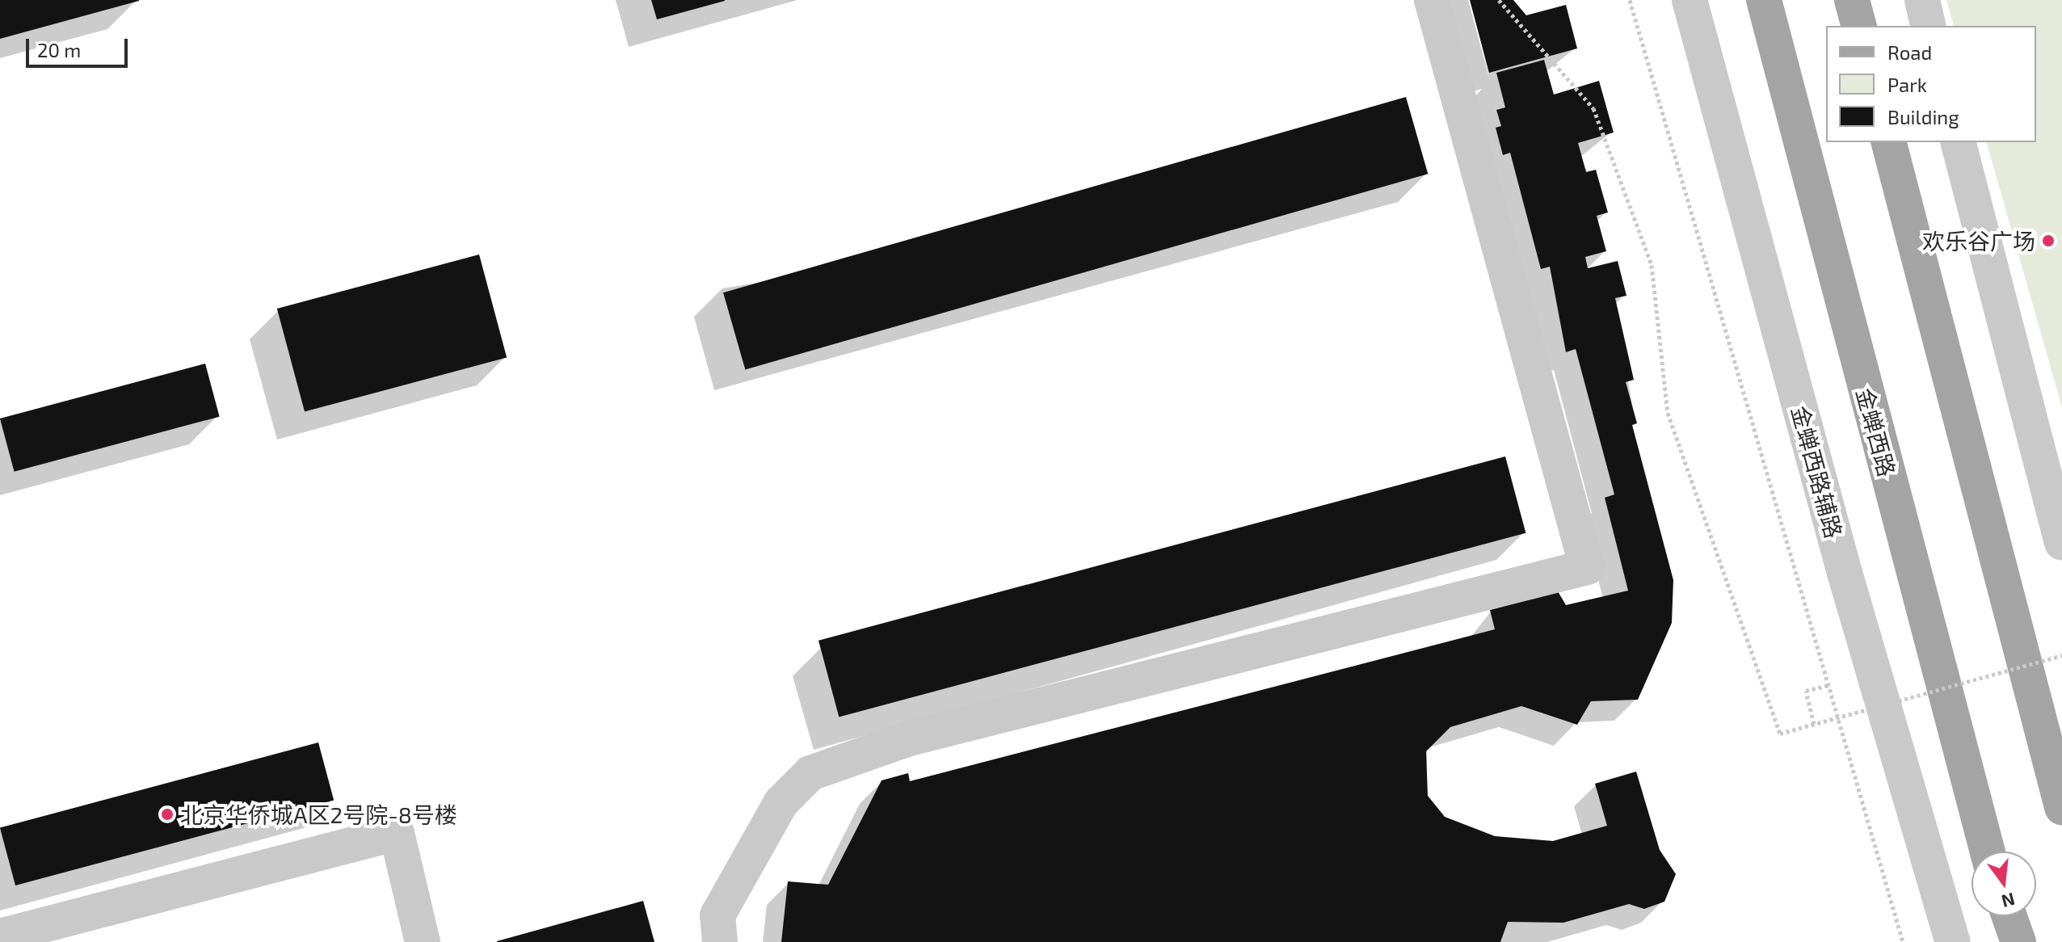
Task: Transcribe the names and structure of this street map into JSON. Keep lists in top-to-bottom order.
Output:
{
  "streets": {
    "main road": ["金蝉西路"],
    "street": ["金蝉西路辅路"]
  },
  "places": ["欢乐谷广场", "北京华侨城A区2号院-8号楼"],
  "legend": ["Road", "Park", "Building"],
  "scale_bar": "20 m",
  "north": "bottom"
}
